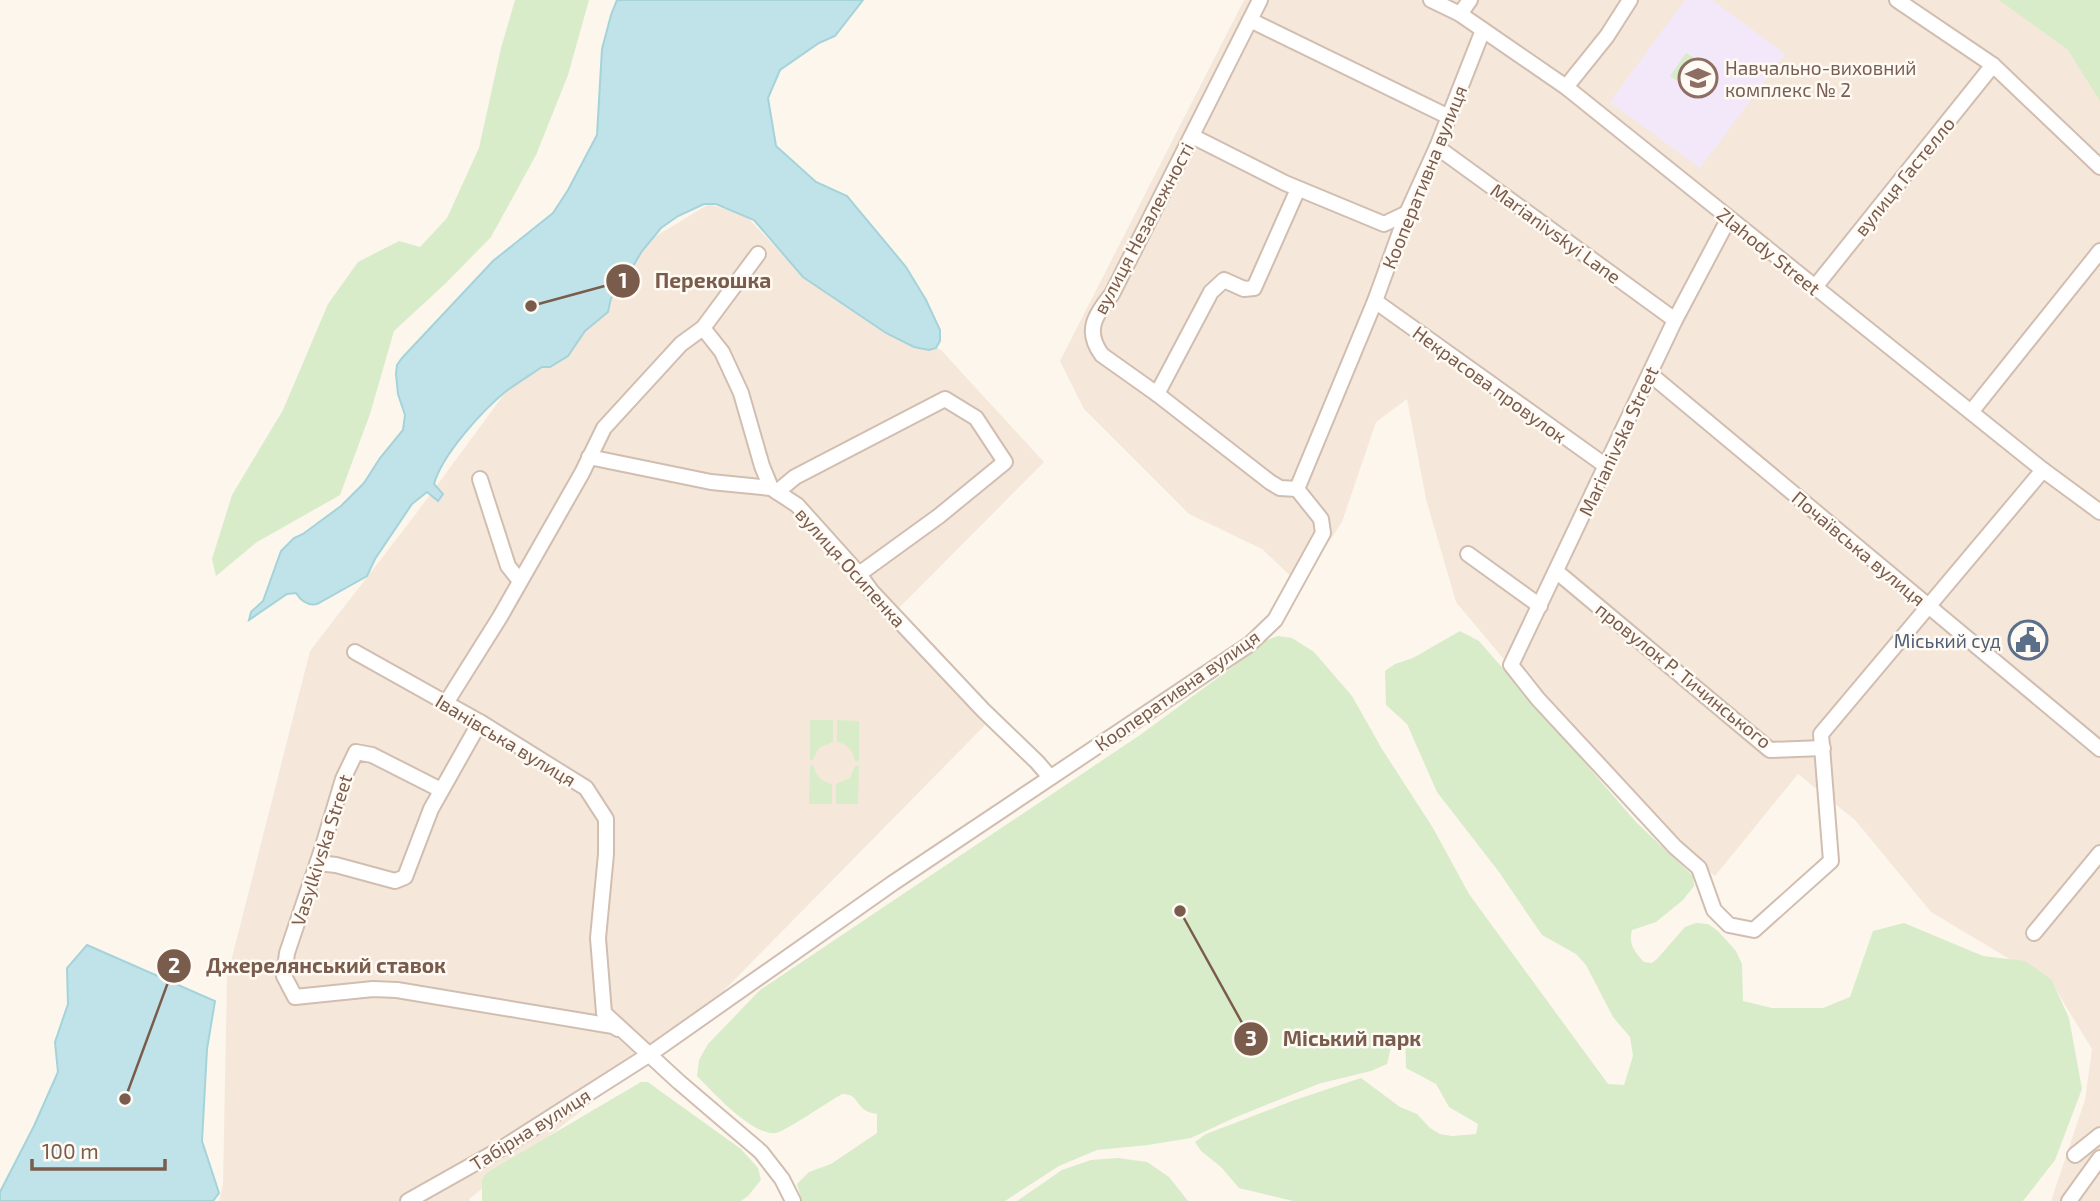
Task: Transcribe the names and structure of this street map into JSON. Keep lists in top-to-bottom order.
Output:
{
  "streets": {
    "street": [
      "вулиця Гастелло",
      "Кооперативна вулиця",
      "вулиця Незалежності",
      "Marianivskyi Lane",
      "Zlahody Street",
      "Некрасова провулок",
      "Marianivska Street",
      "Почаївська вулиця",
      "вулиця Осипенка",
      "провулок Р. Тичинського",
      "Іванівська вулиця",
      "Vasylkivska Street",
      "Табірна вулиця"
    ]
  },
  "crossings": [
    ["вулиця Гастелло", "Zlahody Street"],
    ["Кооперативна вулиця", "вулиця Незалежності"],
    ["Кооперативна вулиця", "Marianivskyi Lane"],
    ["Кооперативна вулиця", "Zlahody Street"],
    ["Кооперативна вулиця", "Некрасова провулок"],
    ["Кооперативна вулиця", "вулиця Осипенка"],
    ["Кооперативна вулиця", "Іванівська вулиця"],
    ["Кооперативна вулиця", "Табірна вулиця"],
    ["Marianivskyi Lane", "Marianivska Street"],
    ["Zlahody Street", "Marianivska Street"],
    ["Некрасова провулок", "Marianivska Street"],
    ["Marianivska Street", "Почаївська вулиця"],
    ["Marianivska Street", "провулок Р. Тичинського"],
    ["Іванівська вулиця", "Vasylkivska Street"],
    ["Іванівська вулиця", "Табірна вулиця"]
  ],
  "places": {
    "school or university": ["Навчально-виховний комплекс № 2"],
    "other": ["Перекошка", "Міський парк", "Джерелянський ставок"],
    "public building": ["Міський суд"]
  },
  "scale_bar": "100 m"
}
